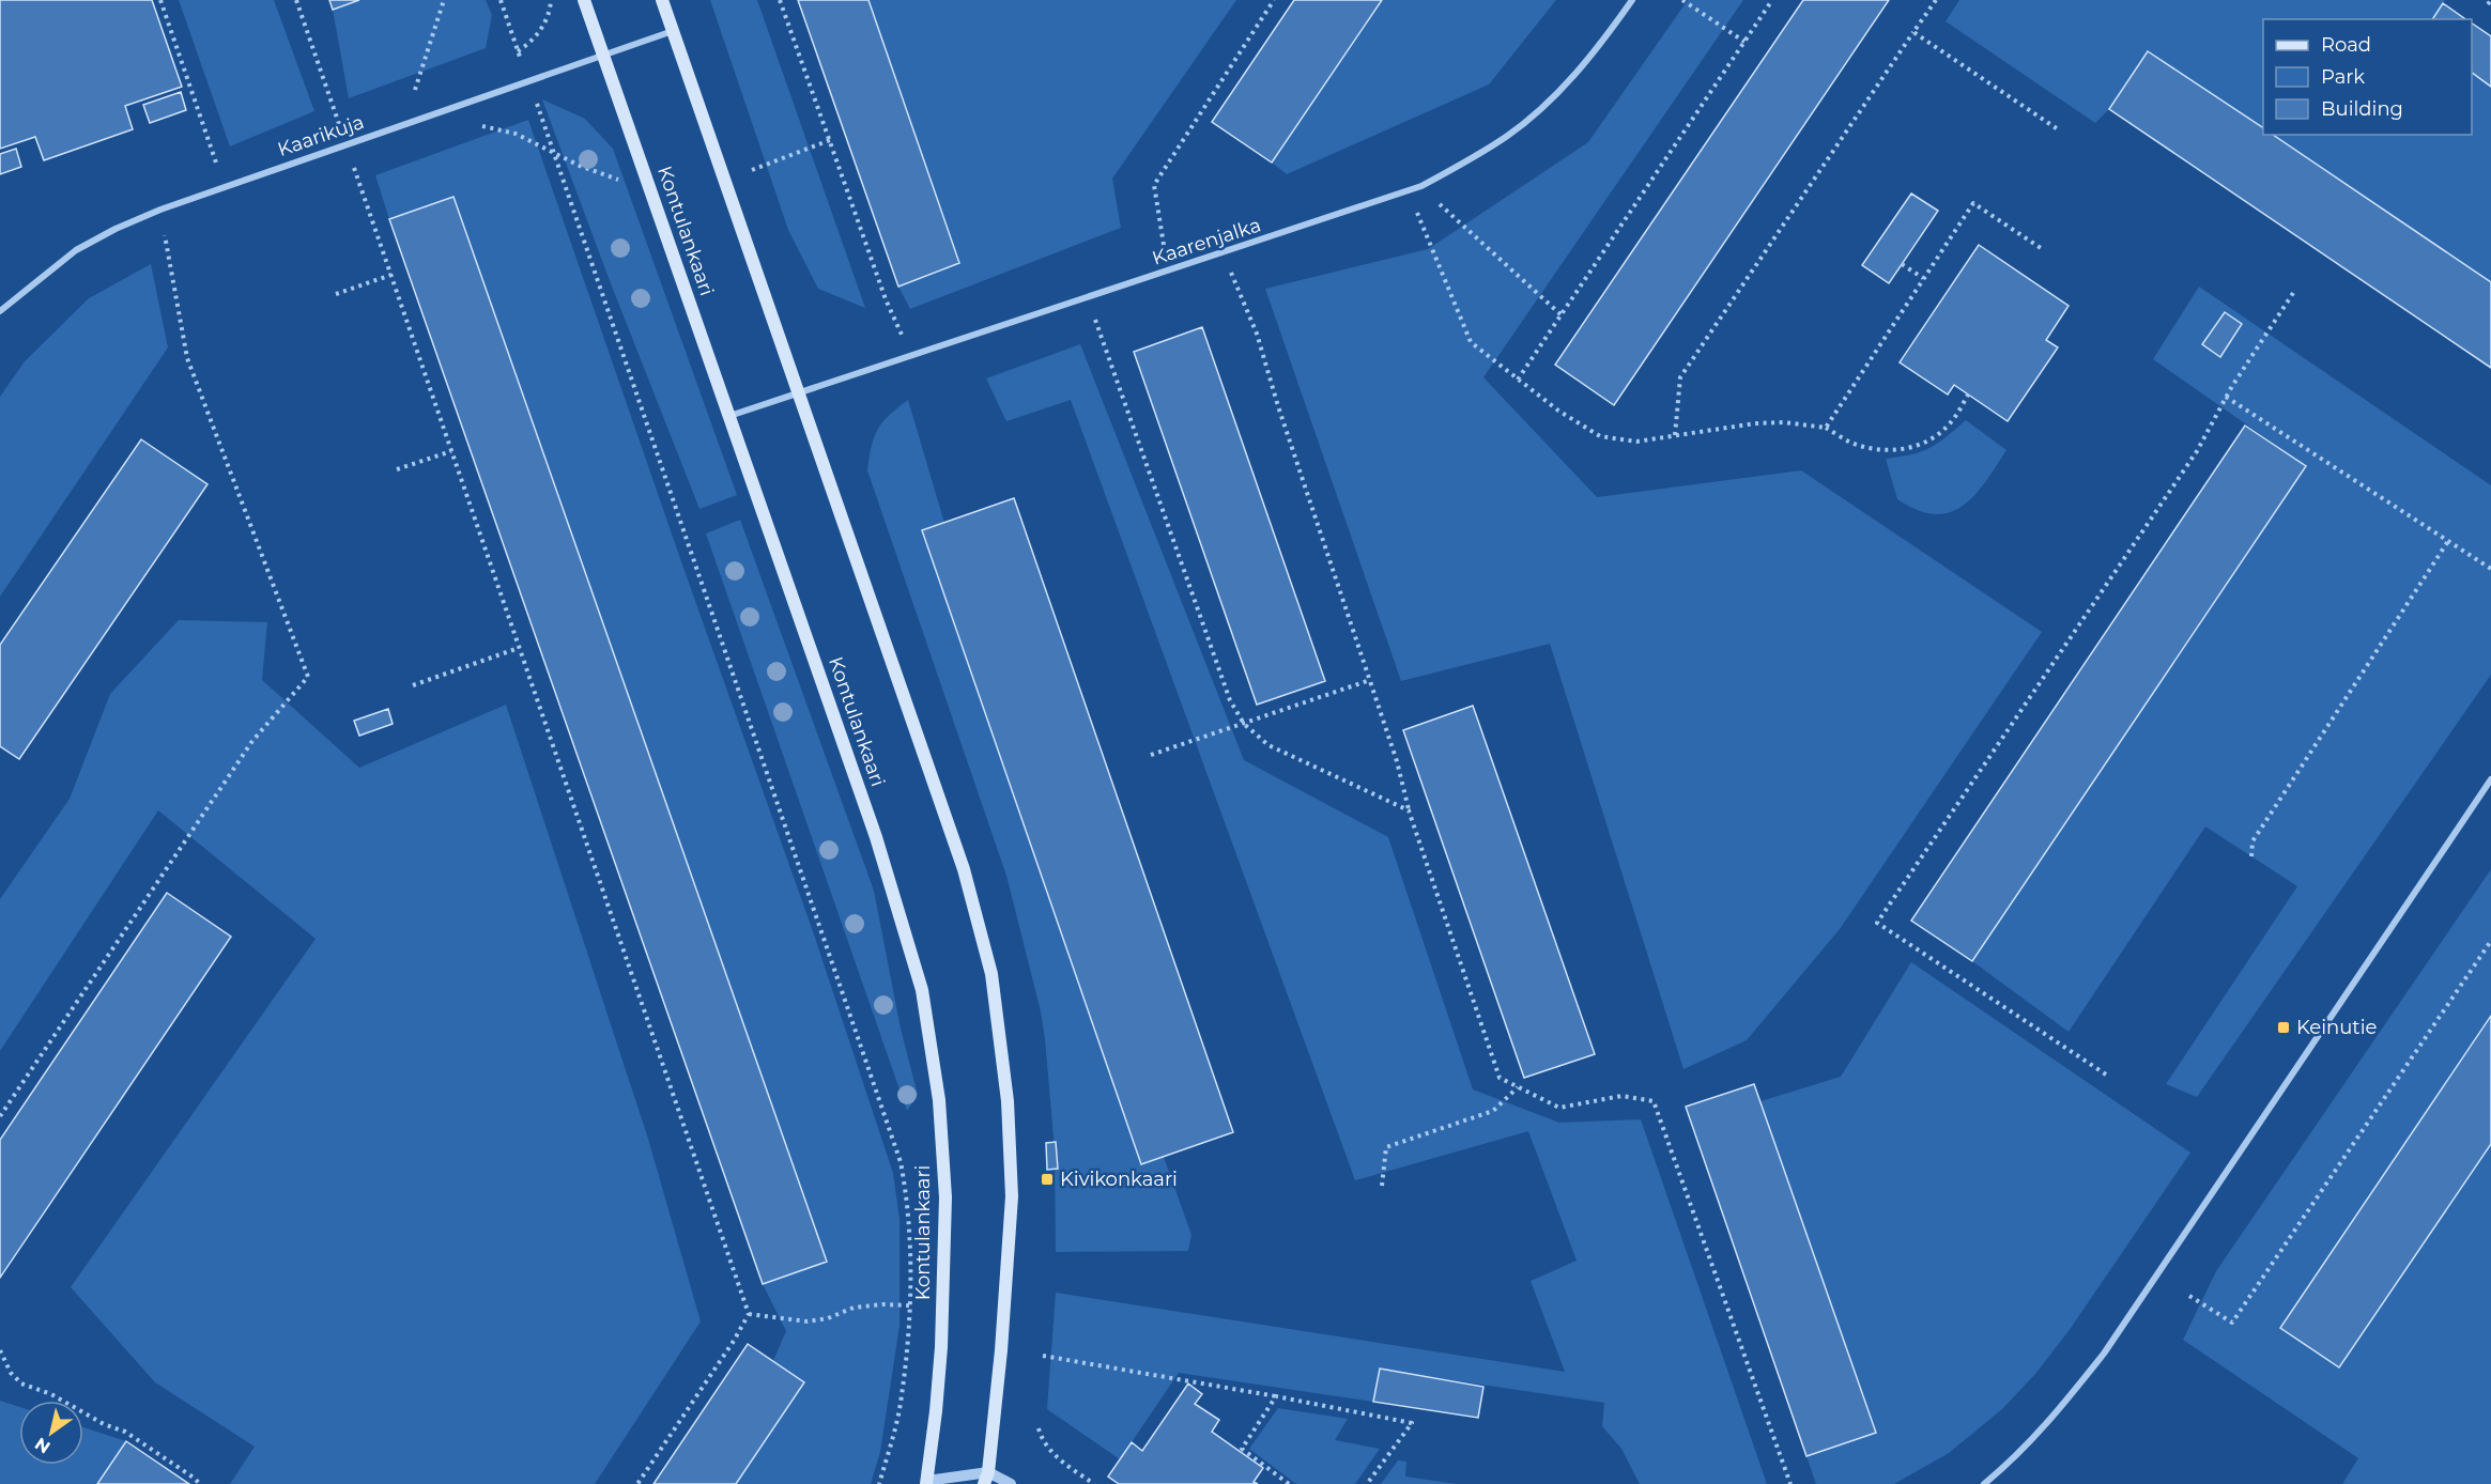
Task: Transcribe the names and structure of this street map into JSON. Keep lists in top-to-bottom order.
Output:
{
  "streets": {
    "main road": ["Kontulankaari"],
    "street": ["Kaarikuja", "Kaarenjalka"]
  },
  "crossings": [
    ["Kaarikuja", "Kontulankaari"],
    ["Kontulankaari", "Kaarenjalka"]
  ],
  "places": {
    "transit": ["Keinutie", "Kivikonkaari"]
  },
  "legend": ["Road", "Park", "Building"],
  "north": "bottom left"
}
